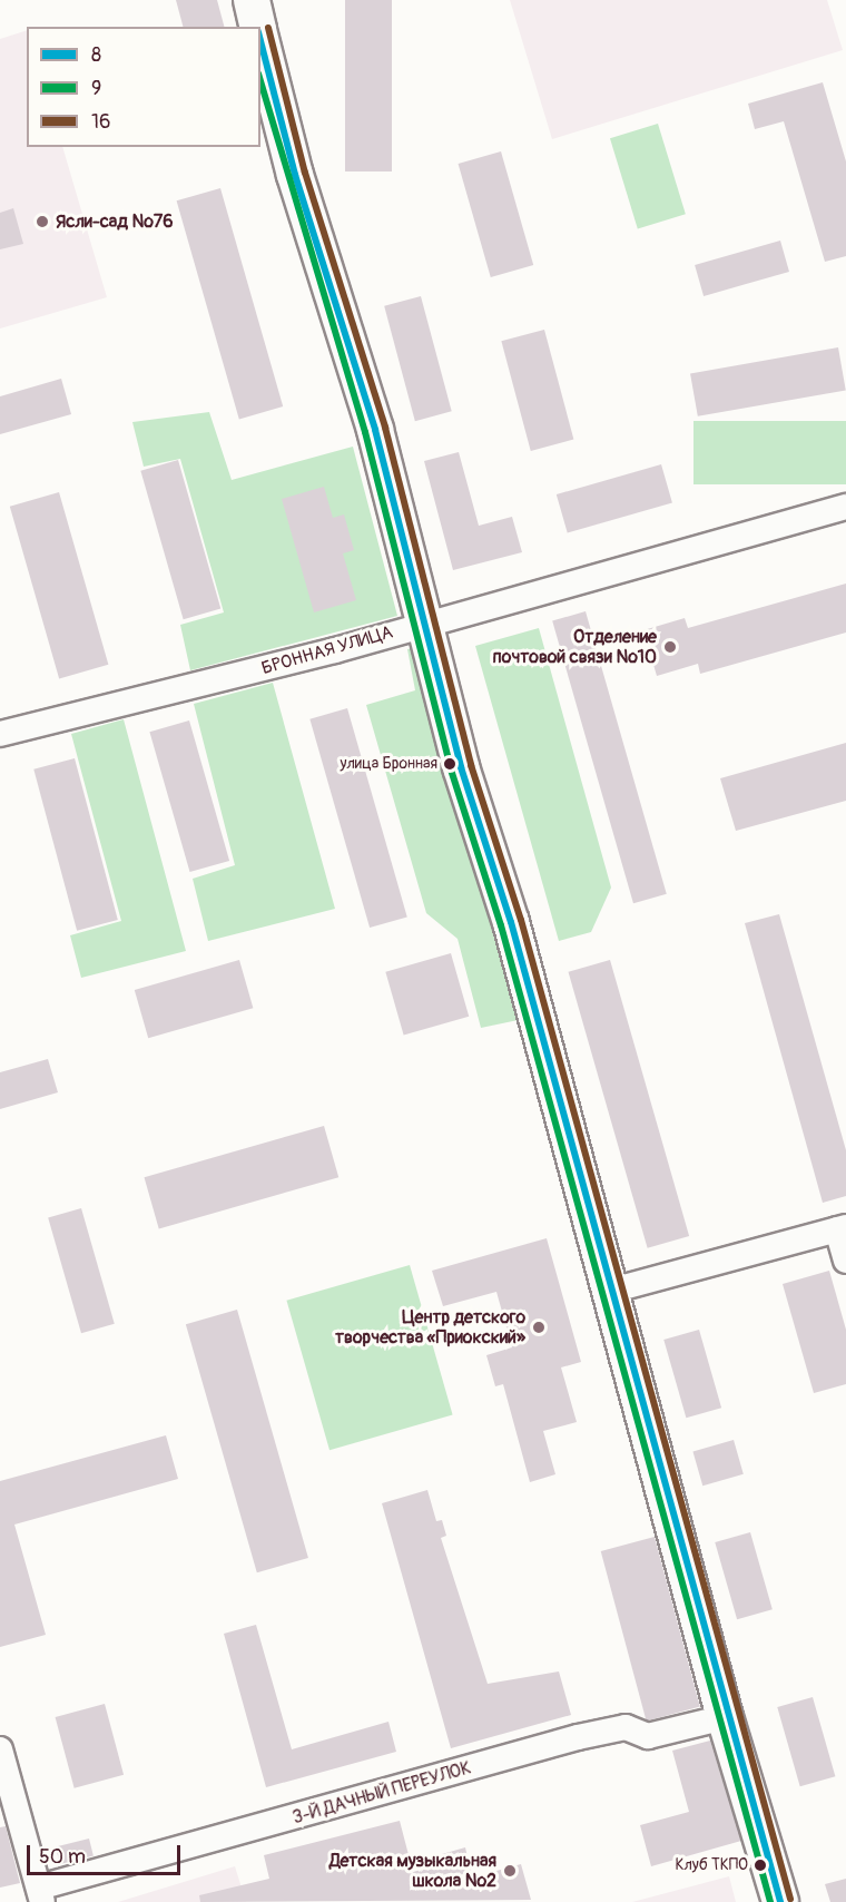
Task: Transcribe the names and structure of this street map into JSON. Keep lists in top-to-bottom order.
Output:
{
  "streets": {
    "street": ["БРОННАЯ УЛИЦА", "3-Й ДАЧНЫЙ ПЕРЕУЛОК"]
  },
  "places": [
    "Ясли-сад №76",
    "Отделение почтовой связи №10",
    "улица Бронная",
    "Центр детского творчества «Приокский»",
    "Клуб ТКПО",
    "Детская музыкальная школа №2"
  ],
  "lines": ["transit line 16", "transit line 8", "transit line 9"],
  "legend": ["8", "9", "16"],
  "scale_bar": "50 m"
}
